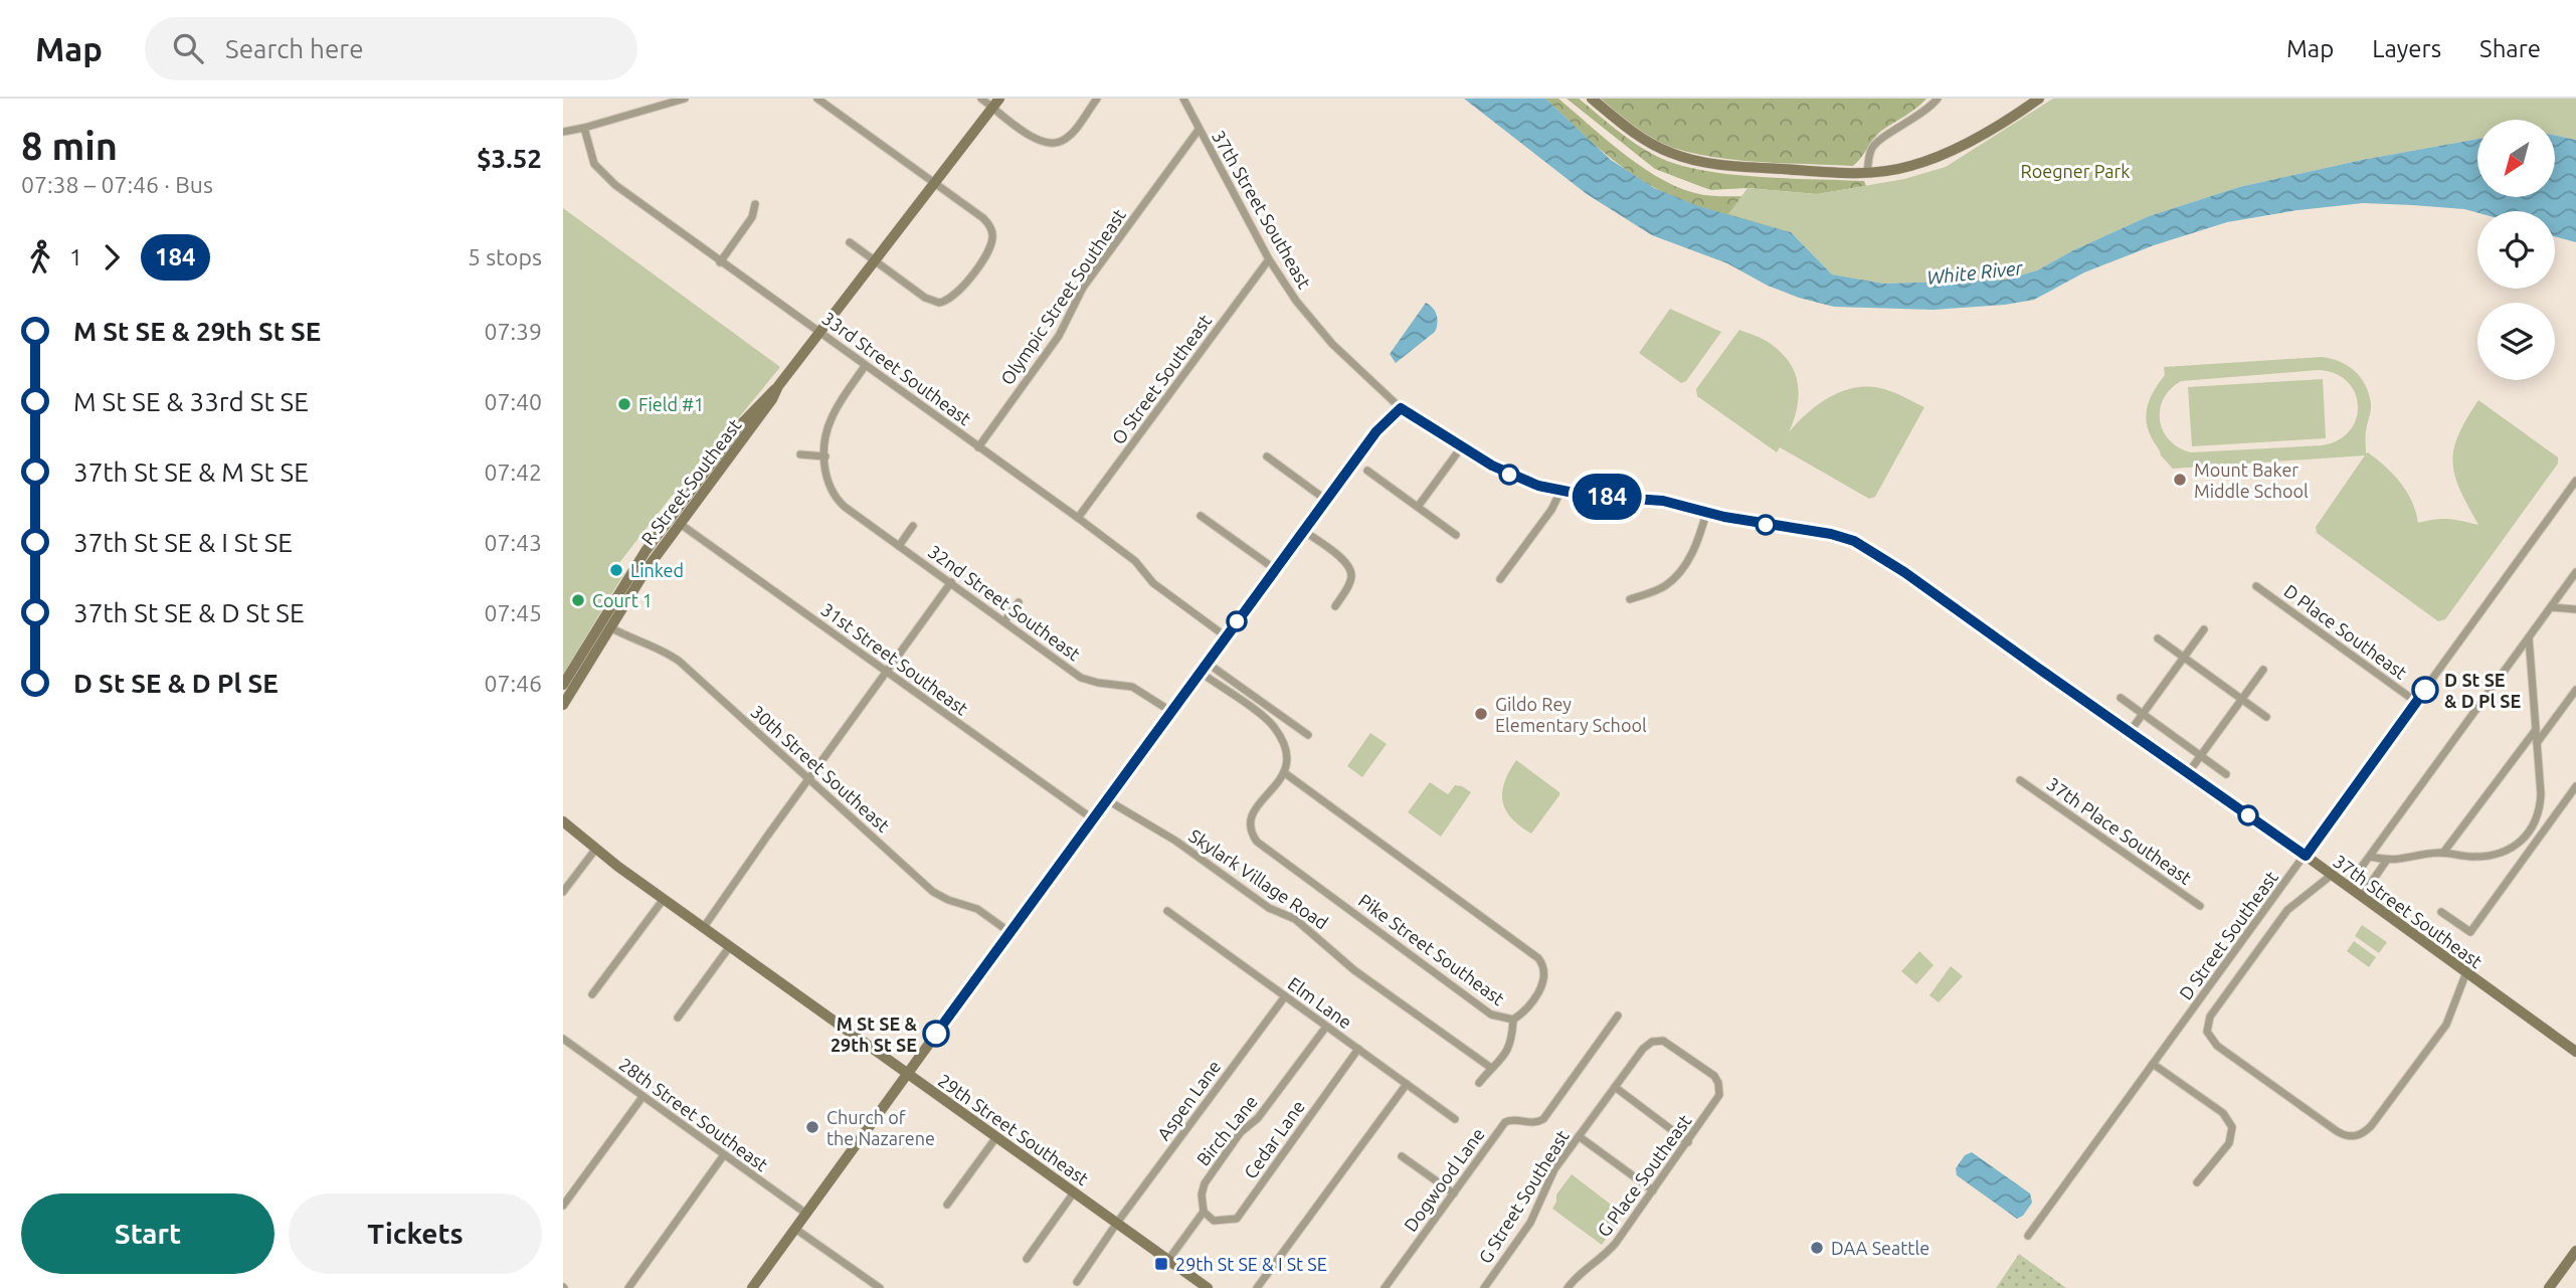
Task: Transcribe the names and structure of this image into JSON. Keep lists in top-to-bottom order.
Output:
{
  "streets": {
    "street": [
      "37th Street Southeast",
      "Olympic Street Southeast",
      "33rd Street Southeast",
      "O Street Southeast",
      "R Street Southeast",
      "32nd Street Southeast",
      "D Place Southeast",
      "31st Street Southeast",
      "30th Street Southeast",
      "37th Place Southeast",
      "Skylark Village Road",
      "D Street Southeast",
      "Pike Street Southeast",
      "Elm Lane",
      "Aspen Lane",
      "28th Street Southeast",
      "29th Street Southeast",
      "Birch Lane",
      "Cedar Lane",
      "G Place Southeast",
      "Dogwood Lane",
      "G Street Southeast"
    ]
  },
  "crossings": [
    ["37th Street Southeast", "Olympic Street Southeast"],
    ["37th Street Southeast", "O Street Southeast"],
    ["37th Street Southeast", "D Street Southeast"],
    ["Olympic Street Southeast", "33rd Street Southeast"],
    ["33rd Street Southeast", "O Street Southeast"],
    ["33rd Street Southeast", "R Street Southeast"],
    ["R Street Southeast", "31st Street Southeast"],
    ["R Street Southeast", "30th Street Southeast"],
    ["D Place Southeast", "D Street Southeast"],
    ["Elm Lane", "Aspen Lane"],
    ["Elm Lane", "Birch Lane"],
    ["Elm Lane", "Cedar Lane"],
    ["Aspen Lane", "29th Street Southeast"],
    ["29th Street Southeast", "Birch Lane"],
    ["Birch Lane", "Cedar Lane"],
    ["G Place Southeast", "G Street Southeast"]
  ],
  "water": ["White River"],
  "parks": ["Roegner Park"],
  "places": {
    "other": [
      "Field #1",
      "Mount Baker Middle School",
      "Linked",
      "Court 1",
      "D St SE & D Pl SE",
      "Gildo Rey Elementary School",
      "M St SE & 29th St SE",
      "Church of the Nazarene",
      "DAA Seattle"
    ],
    "transit": ["29th St SE & I St SE"]
  },
  "lines": ["bus line 184"],
  "north": "bottom left",
  "page": {
    "header": "Map",
    "search": "Search here",
    "nav": ["Map", "Layers", "Share"],
    "heading": ["8 min", "07:38 – 07:46 · Bus", "$3.52"],
    "on_map": "184",
    "legs": ["1", "184", "5 stops"],
    "list": [
      {
        "name": "M St SE & 29th St SE",
        "value": "07:39"
      },
      {
        "name": "M St SE & 33rd St SE",
        "value": "07:40"
      },
      {
        "name": "37th St SE & M St SE",
        "value": "07:42"
      },
      {
        "name": "37th St SE & I St SE",
        "value": "07:43"
      },
      {
        "name": "37th St SE & D St SE",
        "value": "07:45"
      },
      {
        "name": "D St SE & D Pl SE",
        "value": "07:46"
      }
    ],
    "buttons": ["Start", "Tickets"]
  }
}
